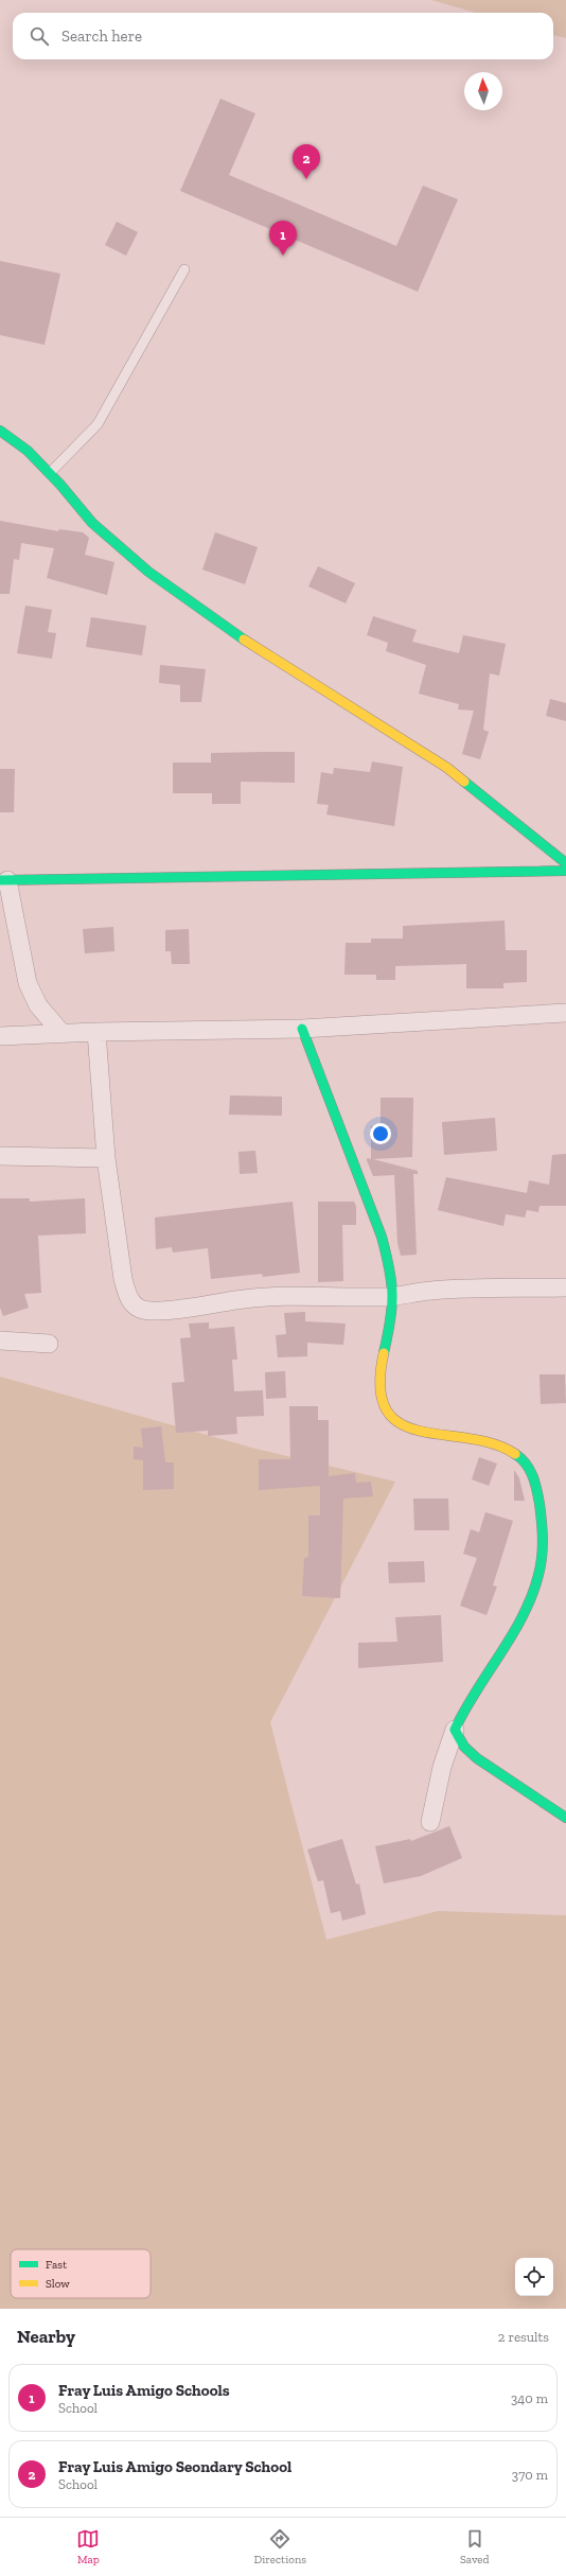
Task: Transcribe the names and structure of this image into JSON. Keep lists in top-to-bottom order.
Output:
{
  "legend": ["Fast", "Slow"],
  "north": "top",
  "page": {
    "search": "Search here",
    "pins": ["2", "1"],
    "heading": ["Nearby", "2 results"],
    "list": [
      {
        "mark": "1",
        "name": "Fray Luis Amigo Schools",
        "note": "School",
        "value": "340 m"
      },
      {
        "mark": "2",
        "name": "Fray Luis Amigo Seondary School",
        "note": "School",
        "value": "370 m"
      }
    ],
    "nav": ["Map", "Directions", "Saved"]
  }
}
